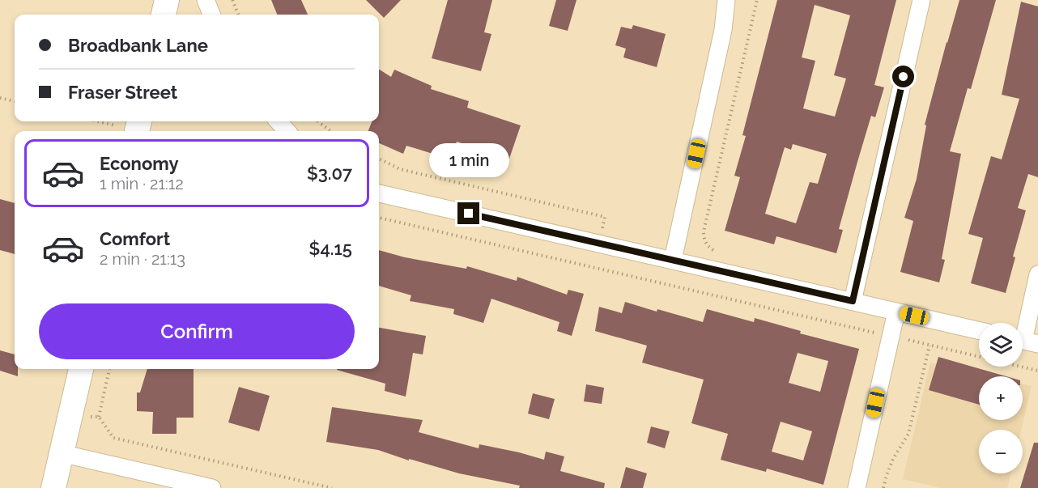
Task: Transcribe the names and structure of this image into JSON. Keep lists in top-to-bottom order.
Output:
{
  "page": {
    "banner": ["Broadbank Lane", "Fraser Street"],
    "list": [
      {
        "name": "Economy",
        "note": "1 min · 21:12",
        "value": "$3.07"
      },
      {
        "name": "Comfort",
        "note": "2 min · 21:13",
        "value": "$4.15"
      }
    ],
    "bubble": "1 min",
    "buttons": "Confirm",
    "map_buttons": ["+", "−"]
  }
}
